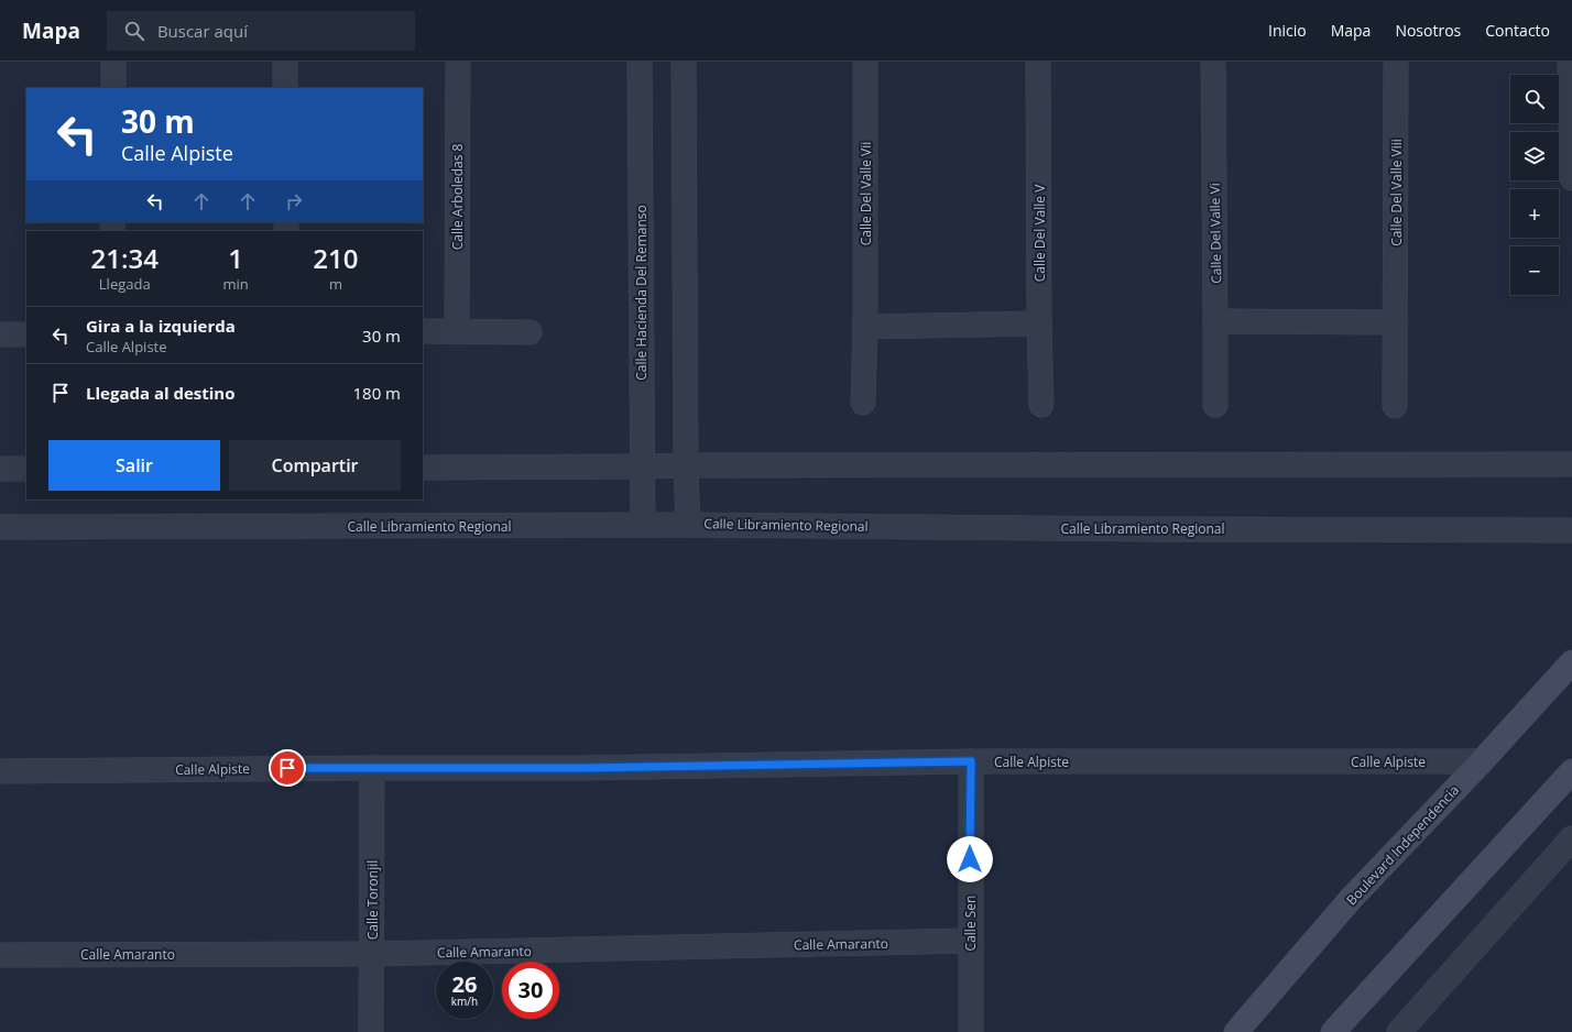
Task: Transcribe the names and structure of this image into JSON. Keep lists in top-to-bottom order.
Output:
{
  "streets": {
    "main road": ["Boulevard Independencia"],
    "street": [
      "Calle Del Valle Viii",
      "Calle Del Valle Vii",
      "Calle Arboledas 8",
      "Calle Del Valle V",
      "Calle Del Valle Vi",
      "Calle Hacienda Del Remanso",
      "Calle Libramiento Regional",
      "Calle Alpiste",
      "Calle Toronjil",
      "Calle Sen",
      "Calle Amaranto"
    ]
  },
  "crossings": [
    ["Calle Hacienda Del Remanso", "Calle Libramiento Regional"],
    ["Calle Alpiste", "Boulevard Independencia"],
    ["Calle Alpiste", "Calle Toronjil"],
    ["Calle Alpiste", "Calle Sen"],
    ["Calle Toronjil", "Calle Amaranto"],
    ["Calle Sen", "Calle Amaranto"]
  ],
  "page": {
    "header": "Mapa",
    "search": "Buscar aquí",
    "nav": [
      "Inicio",
      "Mapa",
      "Nosotros",
      "Contacto"
    ],
    "map_buttons": ["+", "−"],
    "turn": ["30 m", "Calle Alpiste"],
    "eta": [
      "21:34",
      "Llegada",
      "1",
      "min",
      "210",
      "m"
    ],
    "list": [
      {
        "name": "Gira a la izquierda",
        "note": "Calle Alpiste",
        "value": "30 m"
      },
      {
        "name": "Llegada al destino",
        "value": "180 m"
      }
    ],
    "buttons": ["Salir", "Compartir"],
    "speed": "26 km/h",
    "limit": "30"
  }
}
